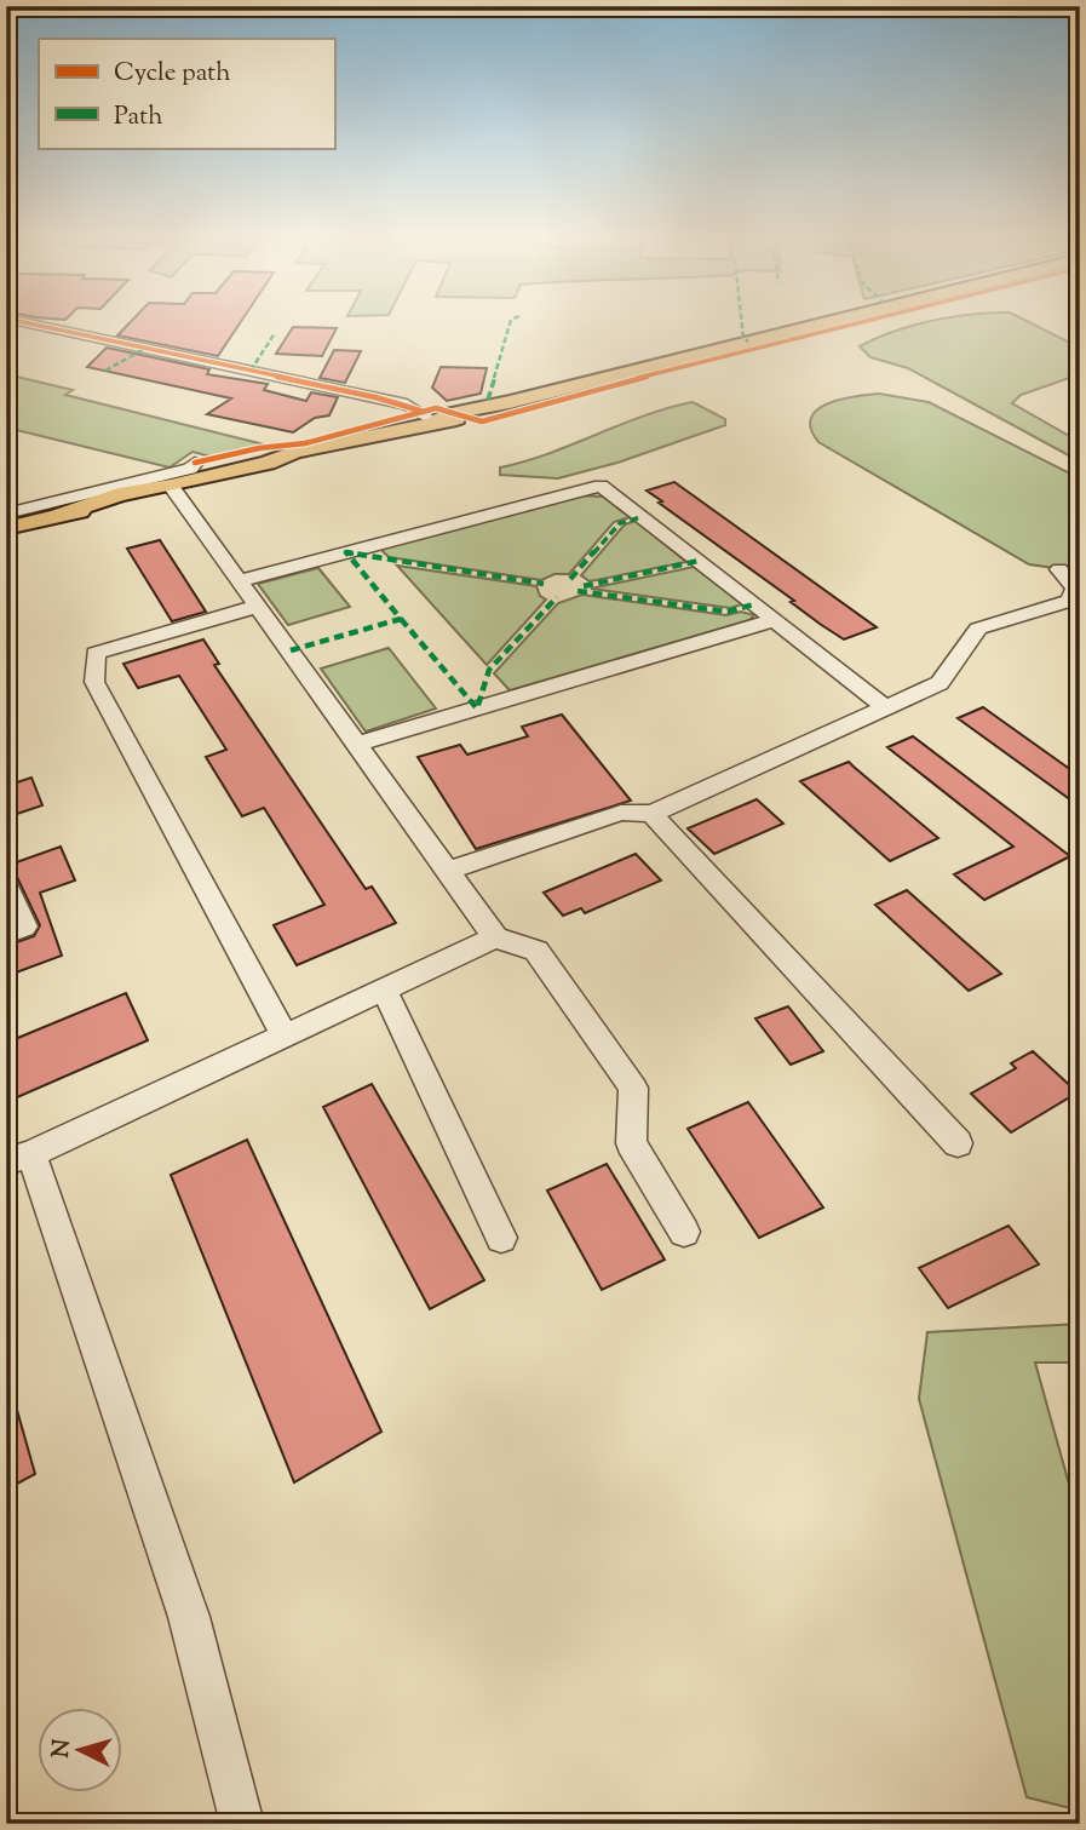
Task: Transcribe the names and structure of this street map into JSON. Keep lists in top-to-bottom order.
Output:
{
  "legend": ["Cycle path", "Path"],
  "north": "left"
}
